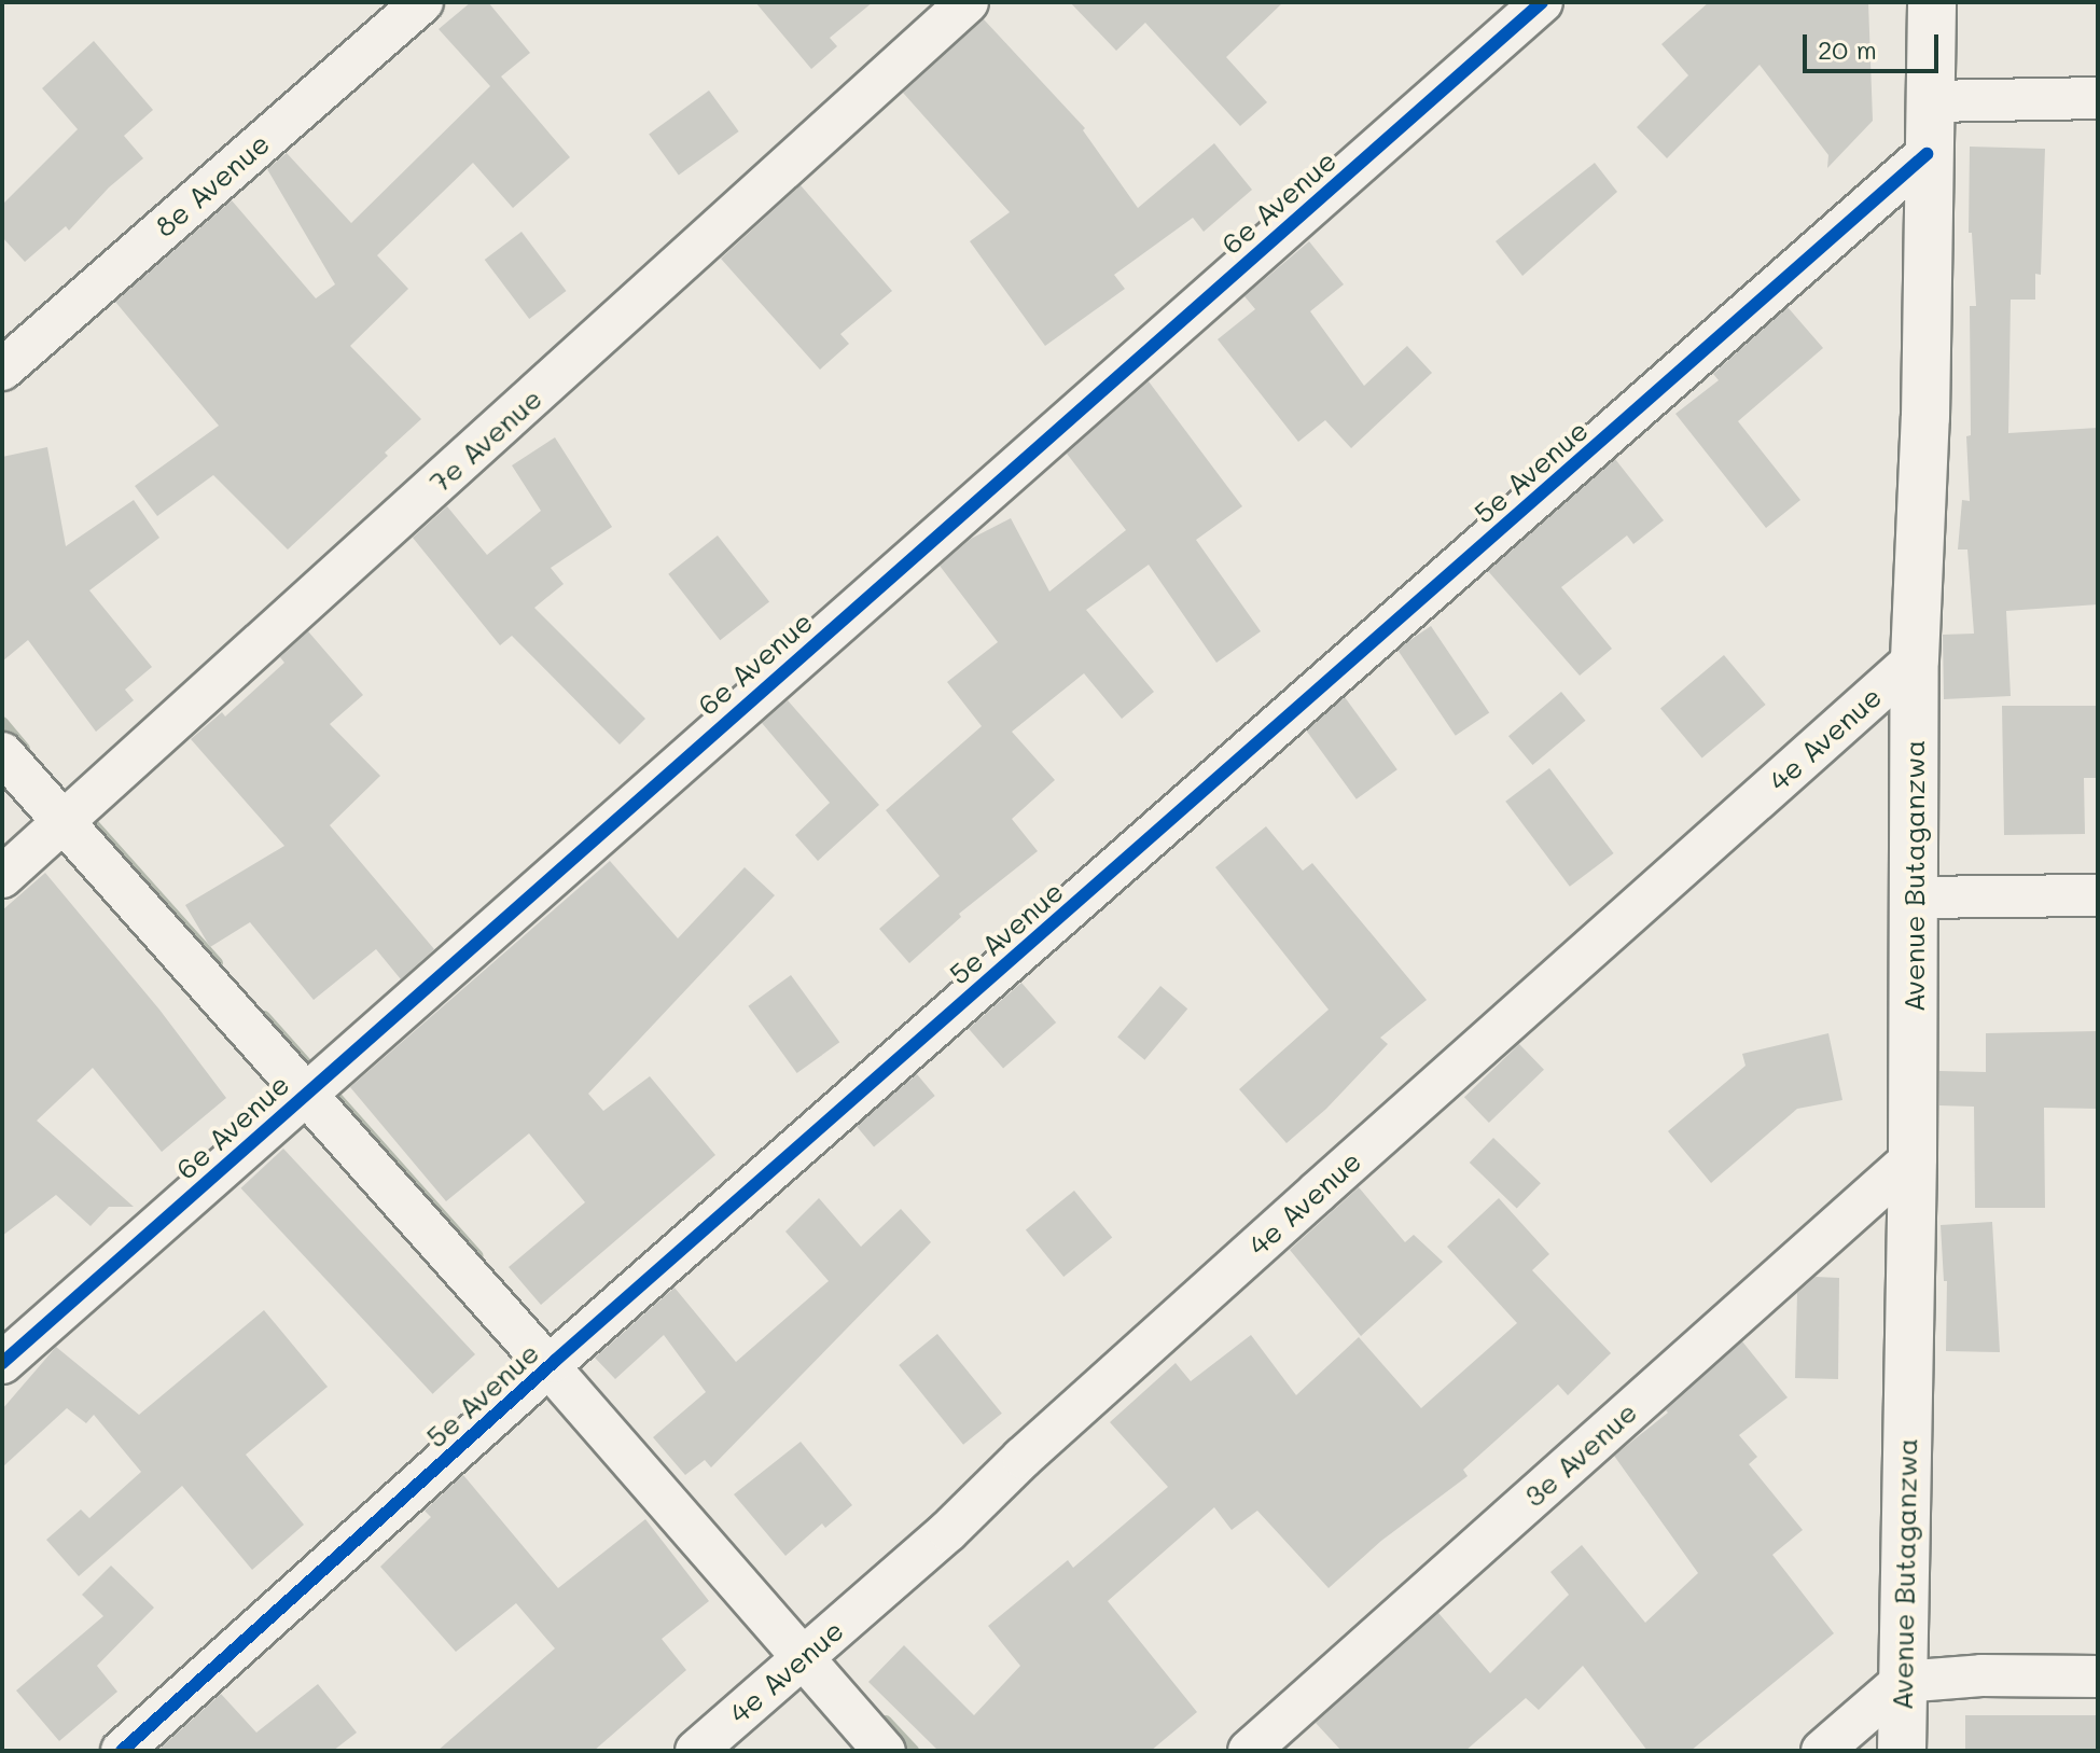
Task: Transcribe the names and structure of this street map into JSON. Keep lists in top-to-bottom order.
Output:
{
  "streets": {
    "street": [
      "8e Avenue",
      "6e Avenue",
      "7e Avenue",
      "5e Avenue",
      "4e Avenue",
      "Avenue Butaganzwa",
      "3e Avenue"
    ]
  },
  "crossings": [
    ["5e Avenue", "Avenue Butaganzwa"],
    ["4e Avenue", "Avenue Butaganzwa"],
    ["Avenue Butaganzwa", "3e Avenue"]
  ],
  "scale_bar": "20 m"
}
